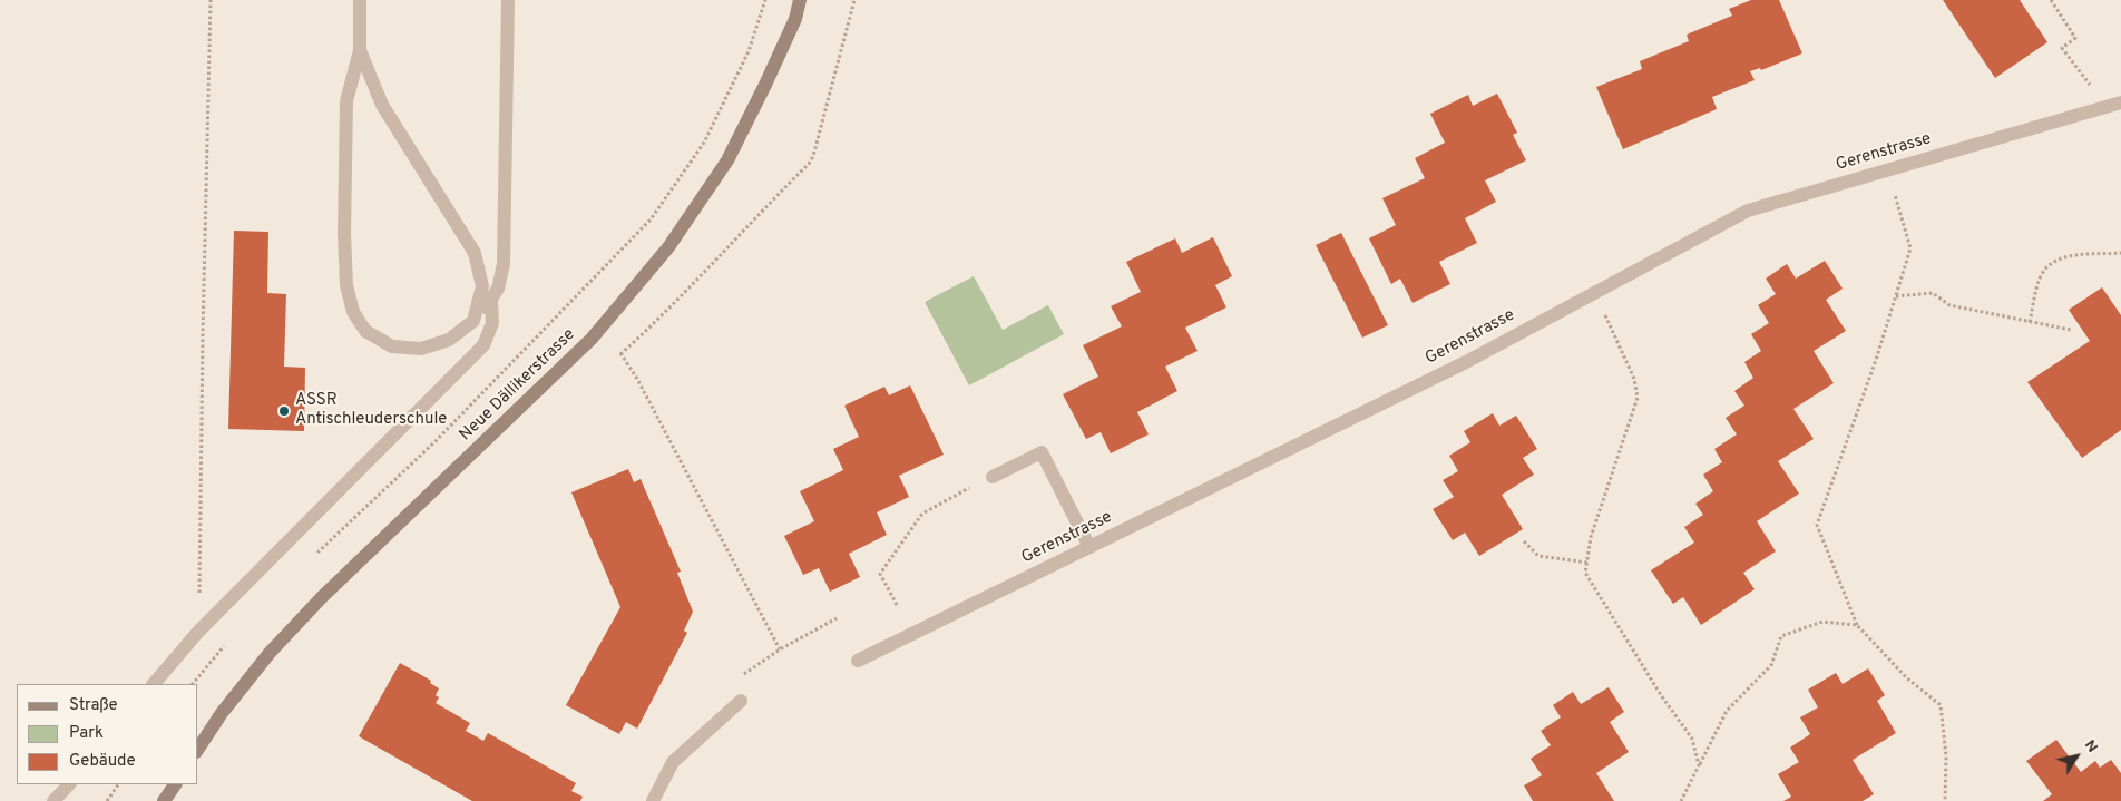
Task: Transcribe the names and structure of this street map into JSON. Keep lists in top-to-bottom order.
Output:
{
  "streets": {
    "street": ["Gerenstrasse", "Neue Dällikerstrasse"]
  },
  "places": ["ASSR Antischleuderschule"],
  "legend": ["Straße", "Park", "Gebäude"],
  "north": "top right"
}
